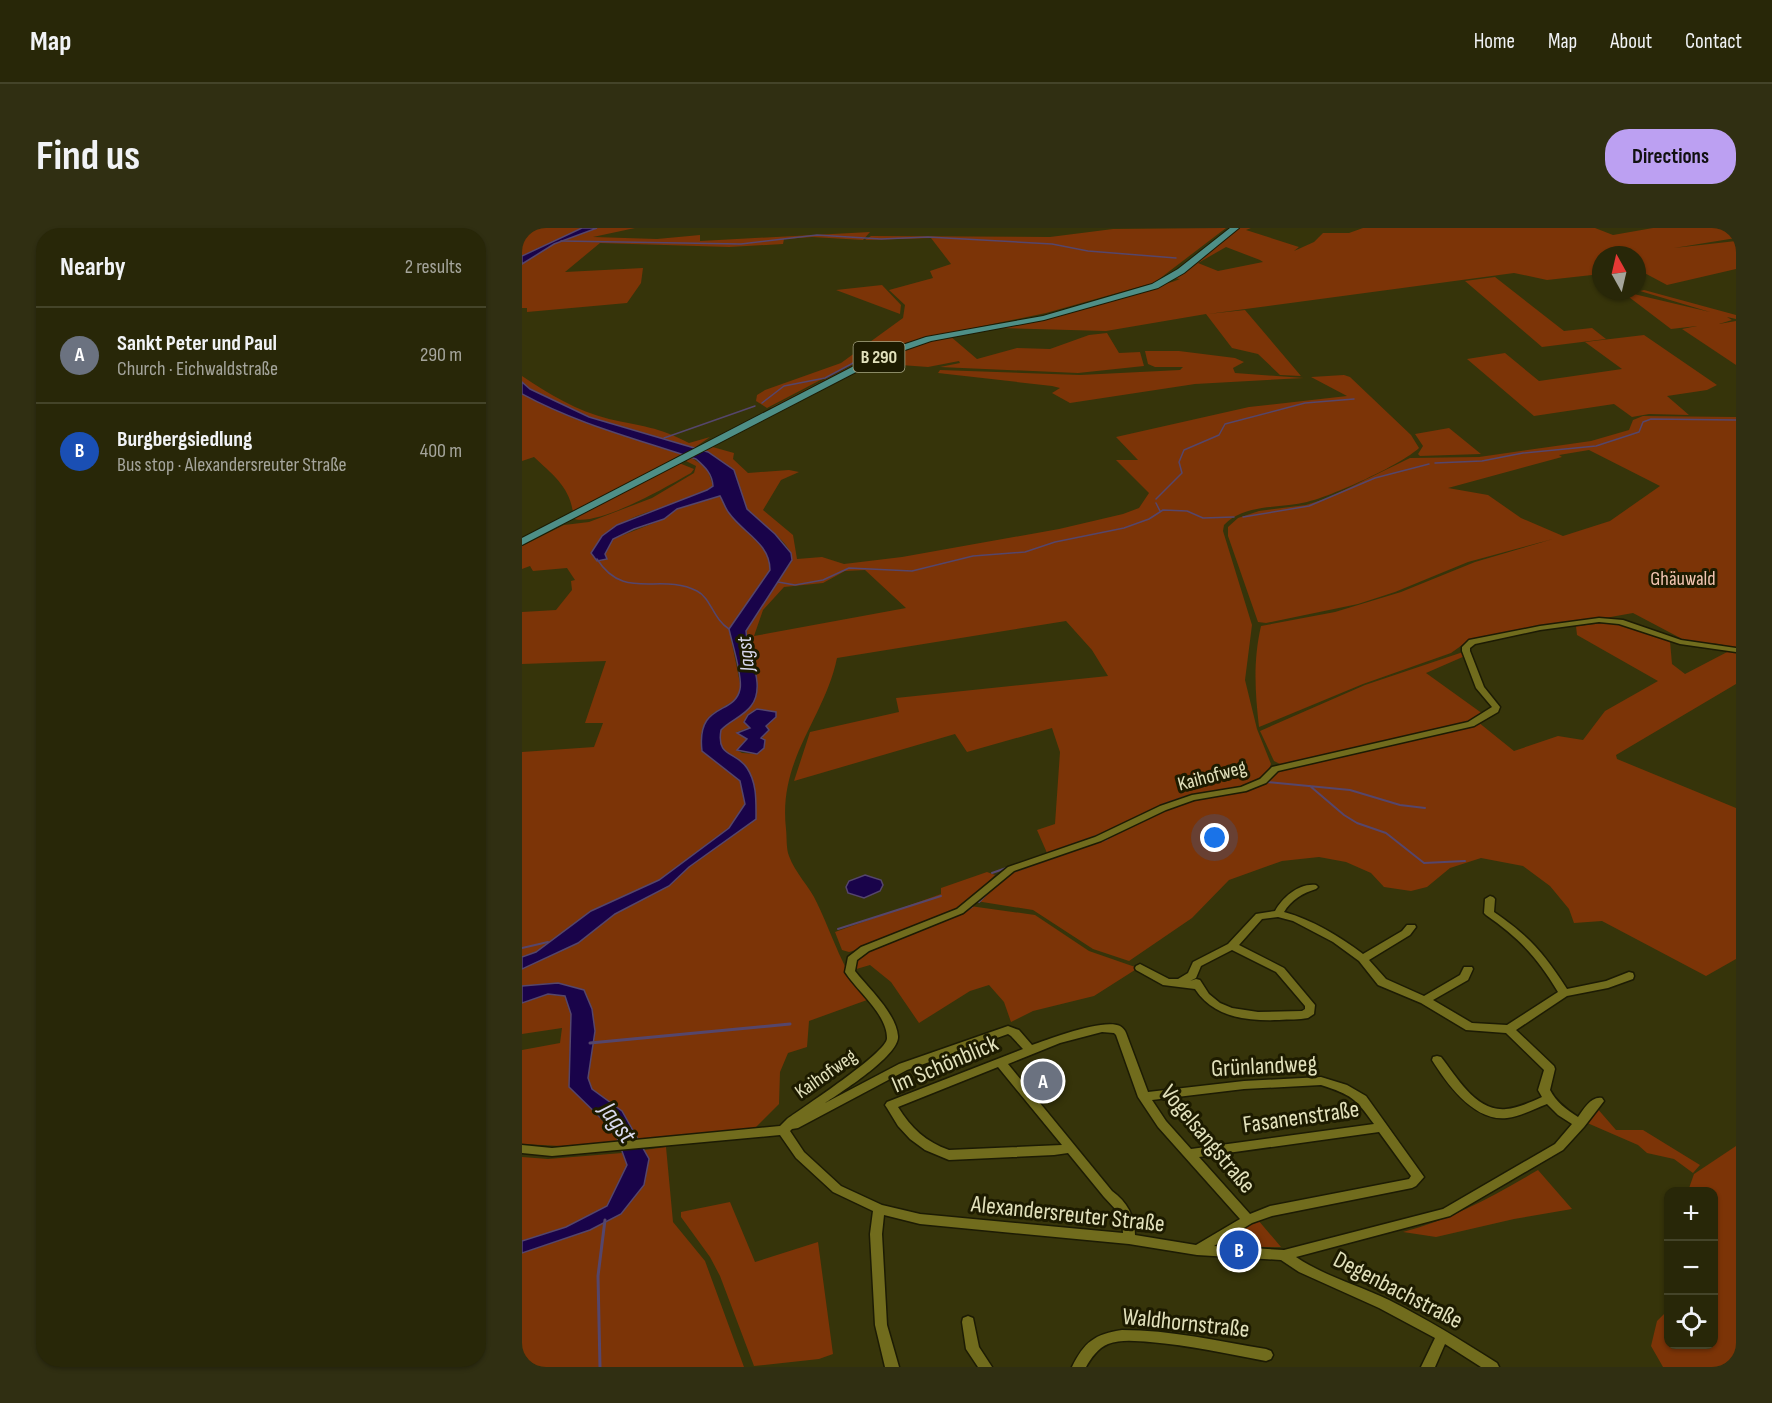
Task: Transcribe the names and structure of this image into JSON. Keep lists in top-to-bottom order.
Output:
{
  "streets": {
    "main road": ["B 290"],
    "street": [
      "Kaihofweg",
      "Im Schönblick",
      "Grünlandweg",
      "Fasanenstraße",
      "Vogelsangstraße",
      "Alexandersreuter Straße",
      "Degenbachstraße",
      "Waldhornstraße"
    ]
  },
  "crossings": [
    ["Kaihofweg", "Im Schönblick"],
    ["Kaihofweg", "Alexandersreuter Straße"],
    ["Im Schönblick", "Vogelsangstraße"],
    ["Im Schönblick", "Alexandersreuter Straße"],
    ["Grünlandweg", "Fasanenstraße"],
    ["Grünlandweg", "Vogelsangstraße"],
    ["Fasanenstraße", "Vogelsangstraße"],
    ["Vogelsangstraße", "Alexandersreuter Straße"],
    ["Alexandersreuter Straße", "Degenbachstraße"]
  ],
  "water": ["Jagst"],
  "parks": ["Ghäuwald"],
  "north": "top",
  "page": {
    "header": "Map",
    "nav": [
      "Home",
      "Map",
      "About",
      "Contact"
    ],
    "buttons": "Directions",
    "title": "Find us",
    "heading": ["Nearby", "2 results"],
    "list": [
      {
        "mark": "A",
        "name": "Sankt Peter und Paul",
        "note": "Church · Eichwaldstraße",
        "value": "290 m"
      },
      {
        "mark": "B",
        "name": "Burgbergsiedlung",
        "note": "Bus stop · Alexandersreuter Straße",
        "value": "400 m"
      }
    ],
    "pins": ["A", "B"],
    "map_buttons": ["+", "−"]
  }
}
